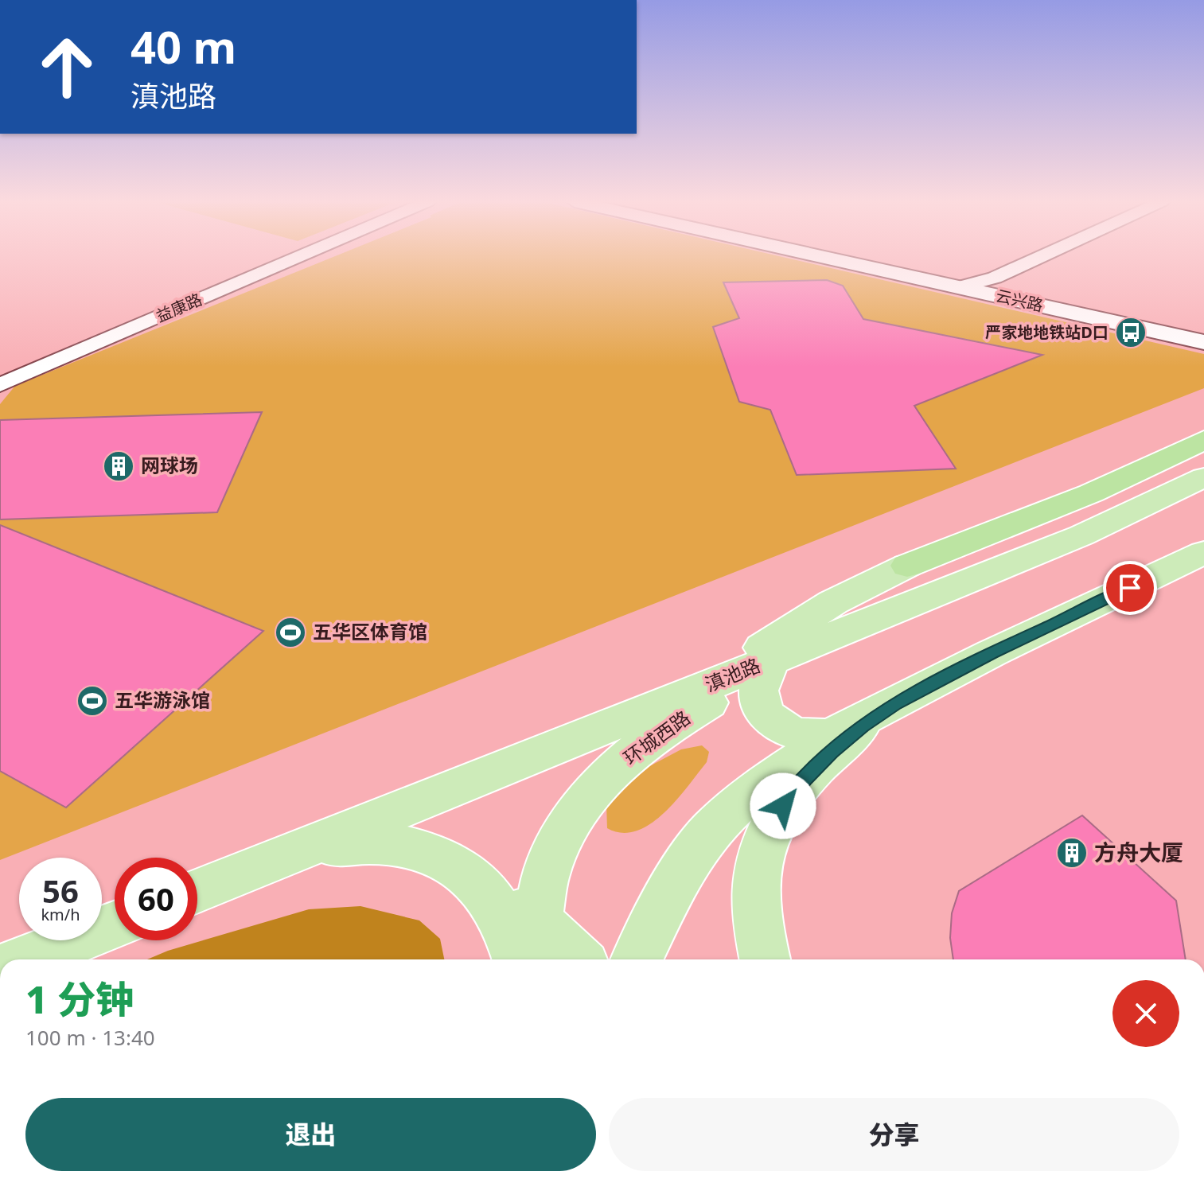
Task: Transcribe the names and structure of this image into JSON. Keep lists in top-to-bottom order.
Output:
{
  "streets": {
    "main road": ["滇池路", "环城西路"],
    "street": ["云兴路", "益康路"]
  },
  "crossings": [
    ["滇池路", "环城西路"]
  ],
  "places": {
    "bus stop": ["严家地地铁站D口"],
    "building": ["网球场", "方舟大厦"],
    "sports": ["五华区体育馆", "五华游泳馆"]
  },
  "page": {
    "turn": ["40 m", "滇池路"],
    "speed": "56 km/h",
    "limit": "60",
    "heading": ["1 分钟", "100 m · 13:40"],
    "buttons": ["退出", "分享"]
  }
}
